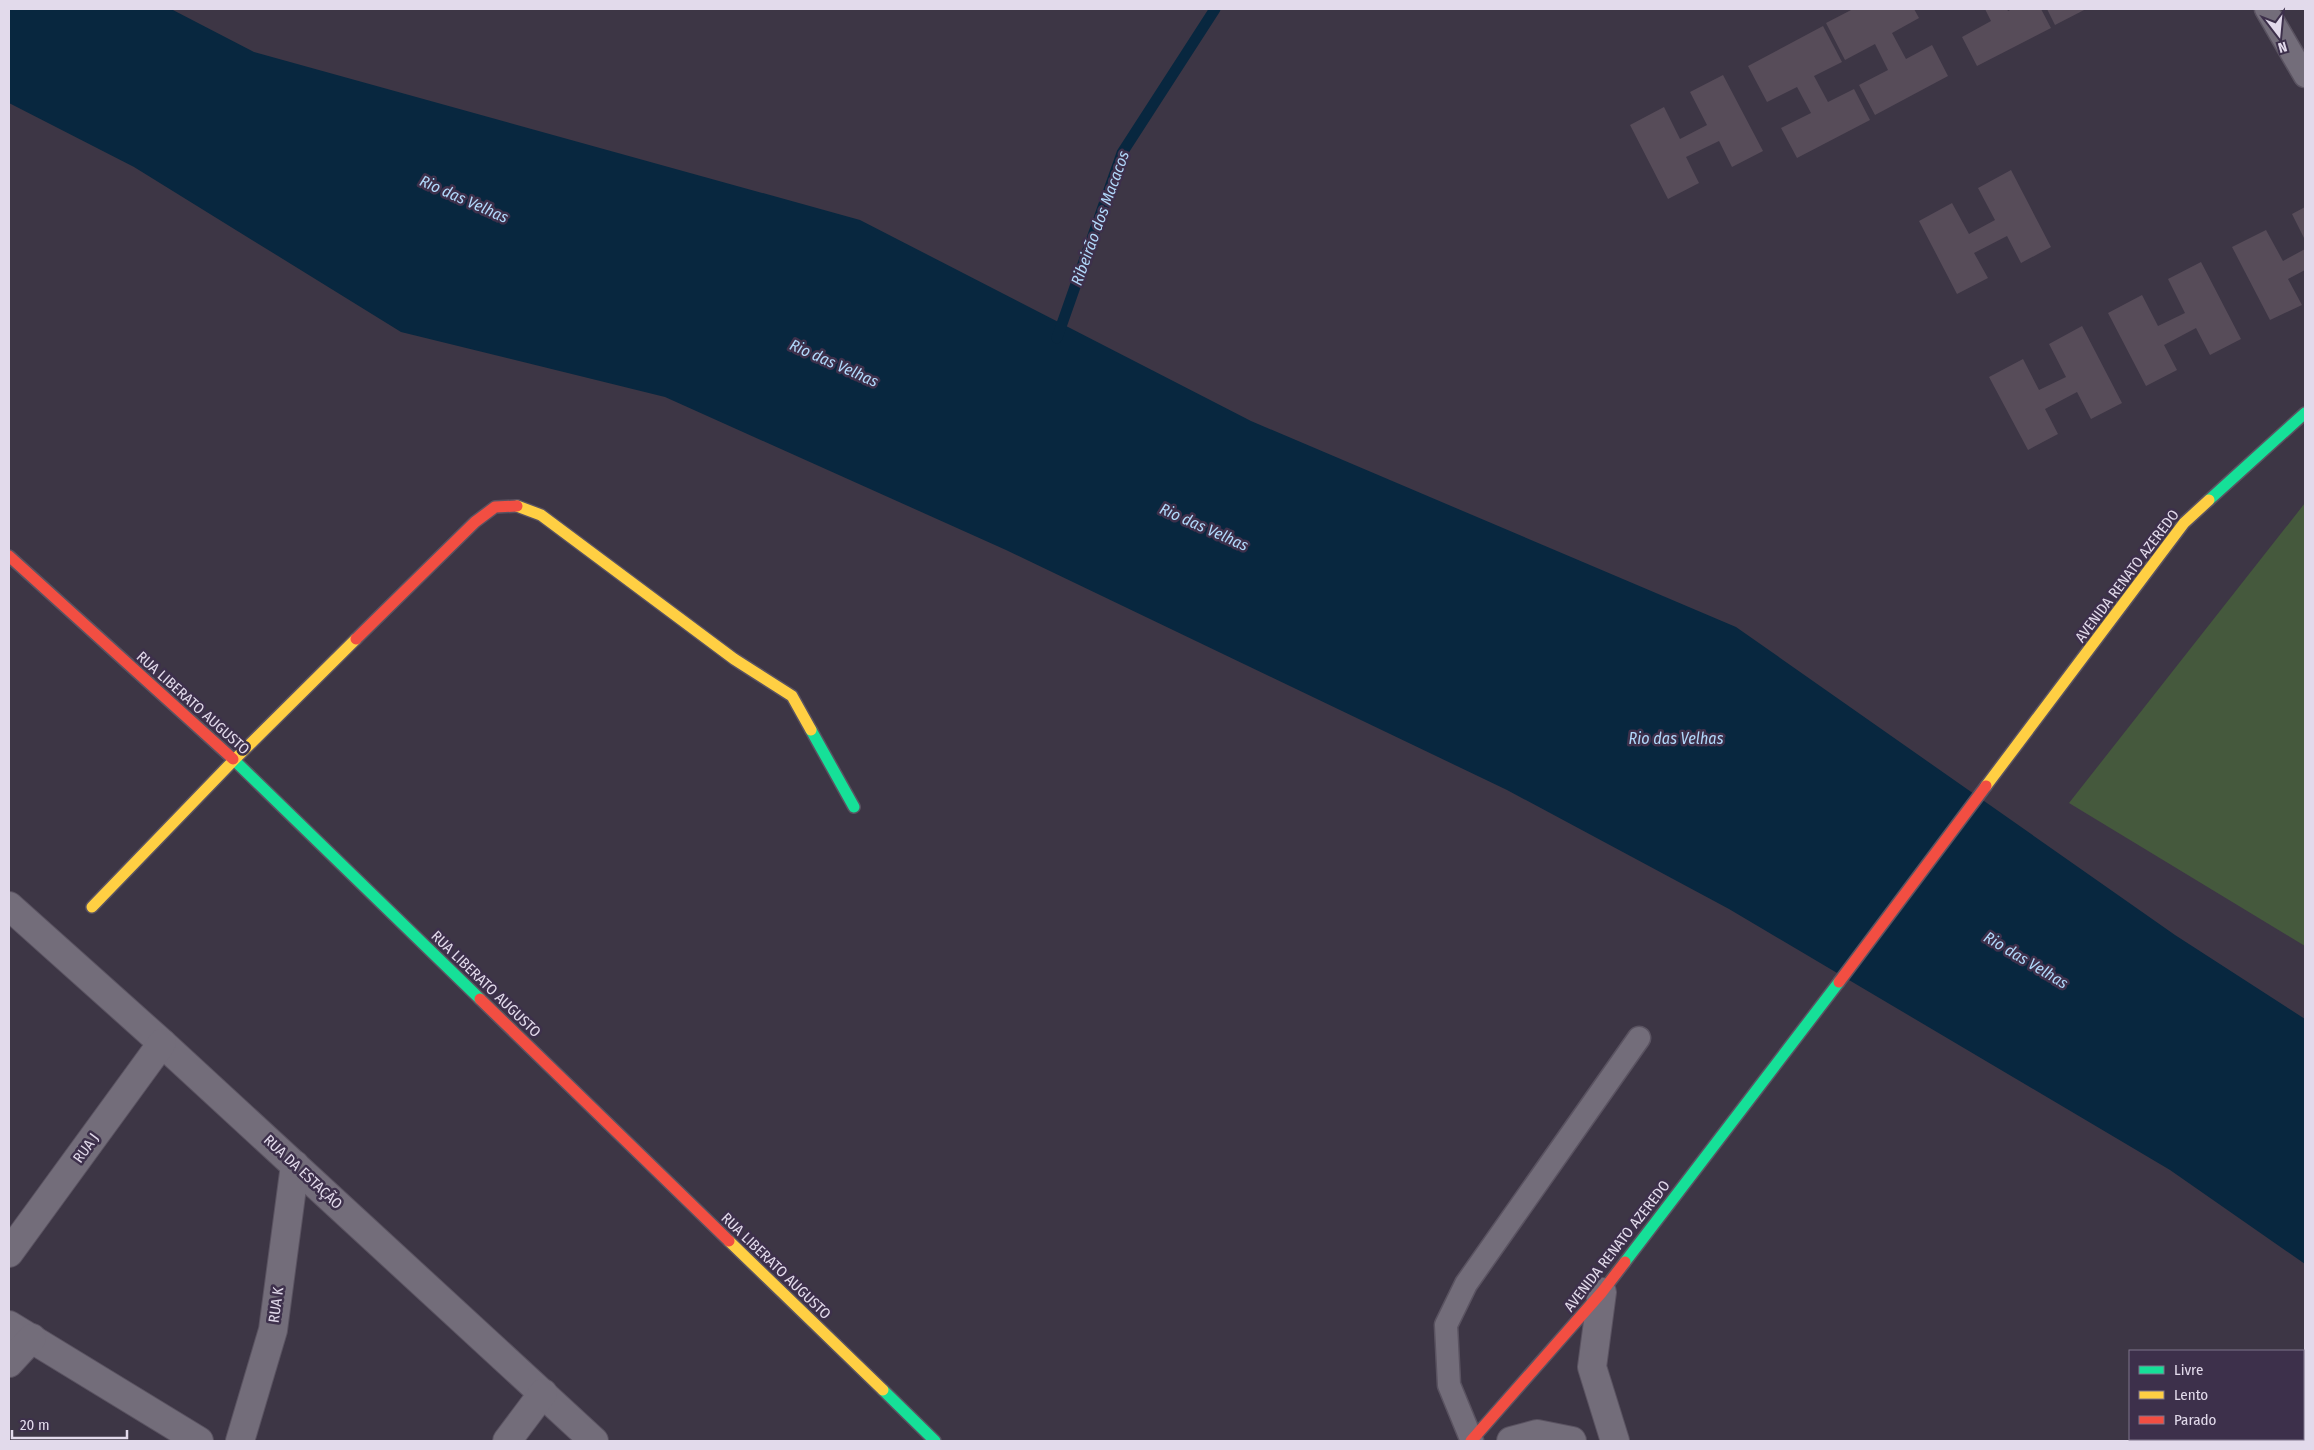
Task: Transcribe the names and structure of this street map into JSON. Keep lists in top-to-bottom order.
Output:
{
  "streets": {
    "street": [
      "AVENIDA RENATO AZEREDO",
      "RUA LIBERATO AUGUSTO",
      "RUA J",
      "RUA DA ESTAÇÃO",
      "RUA K"
    ]
  },
  "crossings": [
    ["RUA J", "RUA DA ESTAÇÃO"],
    ["RUA DA ESTAÇÃO", "RUA K"]
  ],
  "water": ["Rio das Velhas", "Ribeirão dos Macacos"],
  "legend": ["Livre", "Lento", "Parado"],
  "scale_bar": "20 m",
  "north": "bottom"
}
